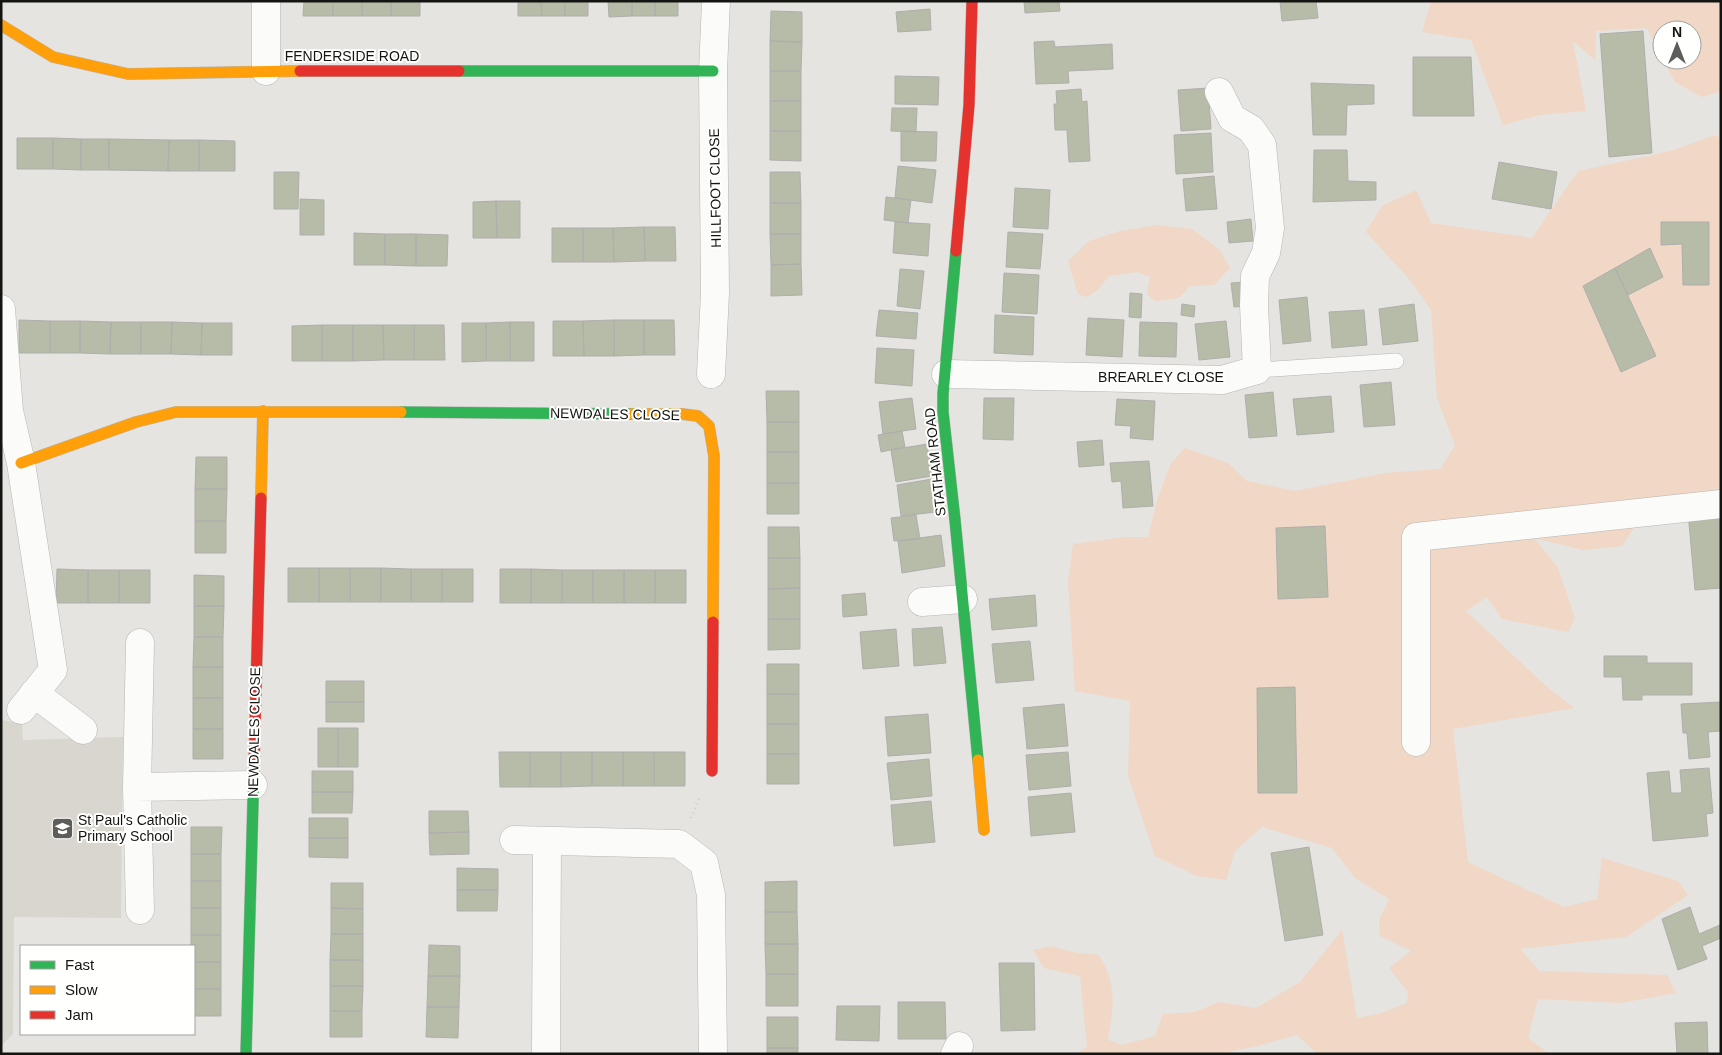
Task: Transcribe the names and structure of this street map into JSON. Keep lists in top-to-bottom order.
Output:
{
  "streets": {
    "street": [
      "FENDERSIDE ROAD",
      "HILLFOOT CLOSE",
      "BREARLEY CLOSE",
      "NEWDALES CLOSE",
      "STATHAM ROAD"
    ]
  },
  "crossings": [
    ["FENDERSIDE ROAD", "HILLFOOT CLOSE"],
    ["BREARLEY CLOSE", "STATHAM ROAD"]
  ],
  "places": {
    "school or university": ["St Paul's Catholic Primary School"]
  },
  "legend": ["Fast", "Slow", "Jam"],
  "north": "top"
}
